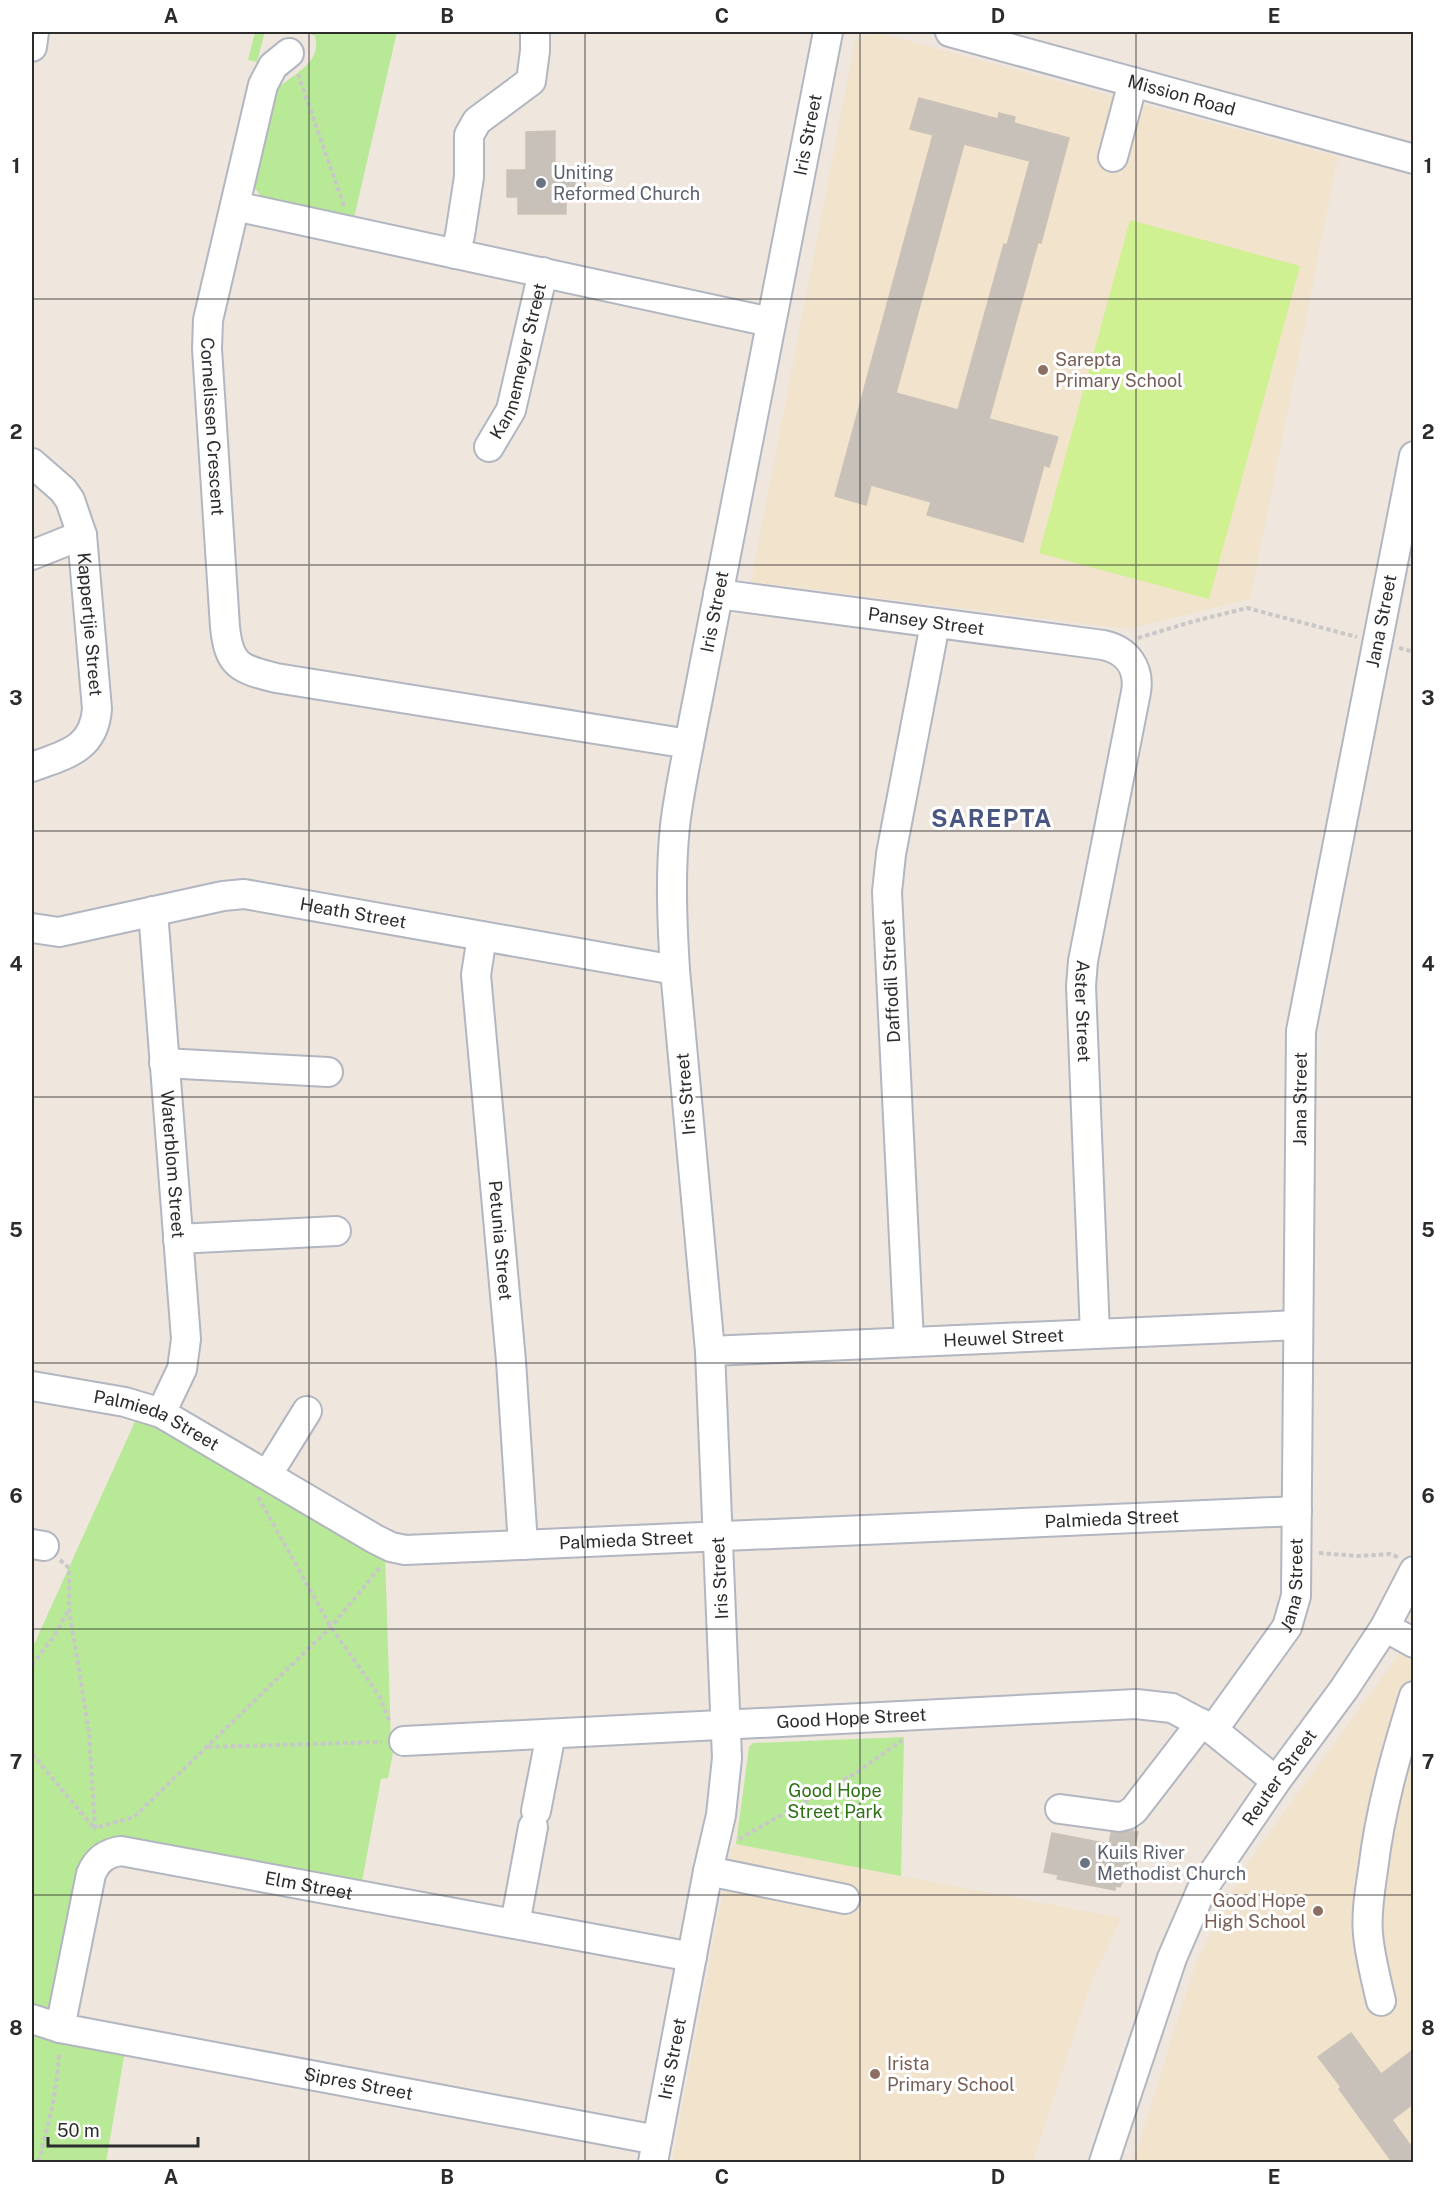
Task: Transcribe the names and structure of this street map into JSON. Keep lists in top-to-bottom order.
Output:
{
  "streets": {
    "street": [
      "Mission Road",
      "Iris Street",
      "Kannemeyer Street",
      "Cornelissen Crescent",
      "Jana Street",
      "Pansey Street",
      "Kappertjie Street",
      "Heath Street",
      "Daffodil Street",
      "Aster Street",
      "Waterblom Street",
      "Petunia Street",
      "Heuwel Street",
      "Palmieda Street",
      "Good Hope Street",
      "Reuter Street",
      "Elm Street",
      "Sipres Street"
    ]
  },
  "crossings": [
    ["Iris Street", "Cornelissen Crescent"],
    ["Iris Street", "Pansey Street"],
    ["Iris Street", "Heath Street"],
    ["Iris Street", "Heuwel Street"],
    ["Iris Street", "Palmieda Street"],
    ["Iris Street", "Good Hope Street"],
    ["Iris Street", "Elm Street"],
    ["Iris Street", "Sipres Street"],
    ["Jana Street", "Heuwel Street"],
    ["Jana Street", "Palmieda Street"],
    ["Jana Street", "Good Hope Street"],
    ["Pansey Street", "Daffodil Street"],
    ["Pansey Street", "Aster Street"],
    ["Heath Street", "Waterblom Street"],
    ["Heath Street", "Petunia Street"],
    ["Daffodil Street", "Heuwel Street"],
    ["Aster Street", "Heuwel Street"],
    ["Waterblom Street", "Palmieda Street"],
    ["Petunia Street", "Palmieda Street"],
    ["Good Hope Street", "Reuter Street"]
  ],
  "districts": ["SAREPTA"],
  "parks": ["Good Hope Street Park"],
  "places": [
    "Uniting Reformed Church",
    "Sarepta Primary School",
    "Kuils River Methodist Church",
    "Good Hope High School",
    "Irista Primary School"
  ],
  "scale_bar": "50 m",
  "grid": {
    "columns": [
      "A",
      "B",
      "C",
      "D",
      "E"
    ],
    "rows": [
      "1",
      "2",
      "3",
      "4",
      "5",
      "6",
      "7",
      "8"
    ]
  }
}
